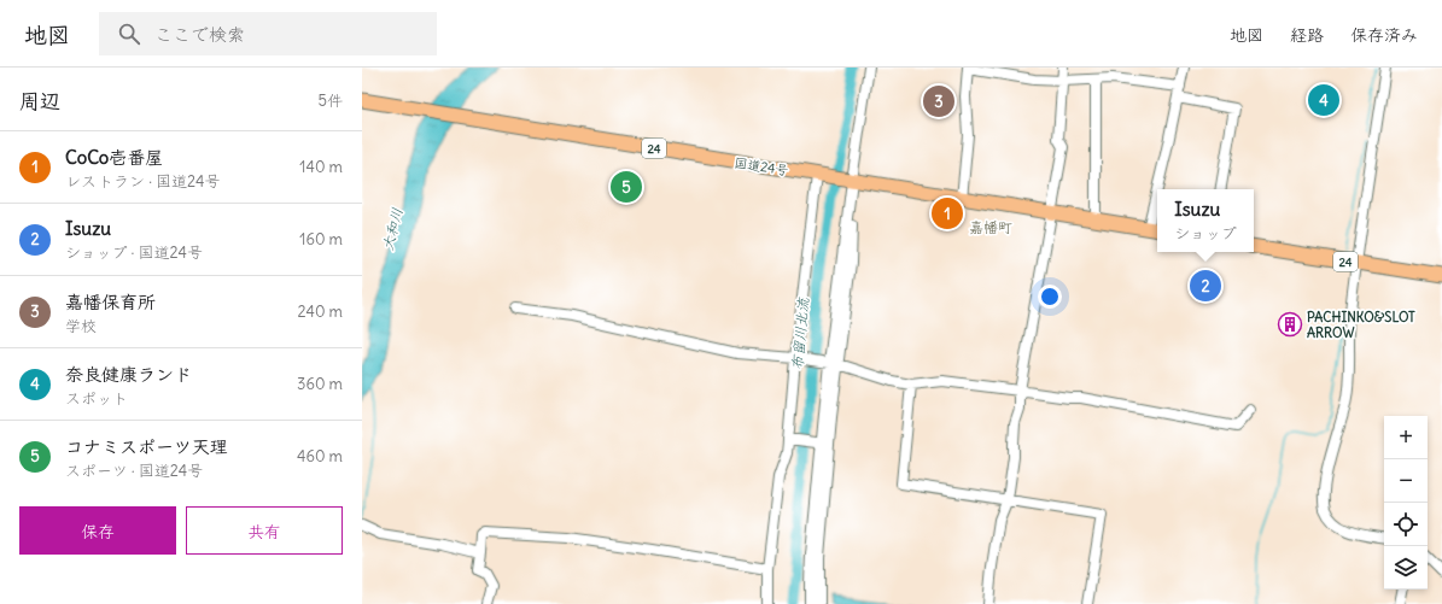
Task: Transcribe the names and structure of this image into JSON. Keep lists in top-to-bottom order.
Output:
{
  "streets": {
    "highway": ["24", "国道24号"]
  },
  "districts": ["嘉幡町"],
  "water": ["大和川", "布留川北流"],
  "places": {
    "building": ["PACHINKO&SLOT ARROW"]
  },
  "page": {
    "header": "地図",
    "search": "ここで検索",
    "nav": ["地図", "経路", "保存済み"],
    "heading": ["周辺", "5件"],
    "pins": [
      "4",
      "3",
      "5",
      "1",
      "2"
    ],
    "list": [
      {
        "mark": "1",
        "name": "CoCo壱番屋",
        "note": "レストラン · 国道24号",
        "value": "140 m"
      },
      {
        "mark": "2",
        "name": "Isuzu",
        "note": "ショップ · 国道24号",
        "value": "160 m"
      },
      {
        "mark": "3",
        "name": "嘉幡保育所",
        "note": "学校",
        "value": "240 m"
      },
      {
        "mark": "4",
        "name": "奈良健康ランド",
        "note": "スポット",
        "value": "360 m"
      },
      {
        "mark": "5",
        "name": "コナミスポーツ天理",
        "note": "スポーツ · 国道24号",
        "value": "460 m"
      }
    ],
    "popup": ["Isuzu", "ショップ"],
    "map_buttons": ["+", "−"],
    "buttons": ["保存", "共有"]
  }
}
